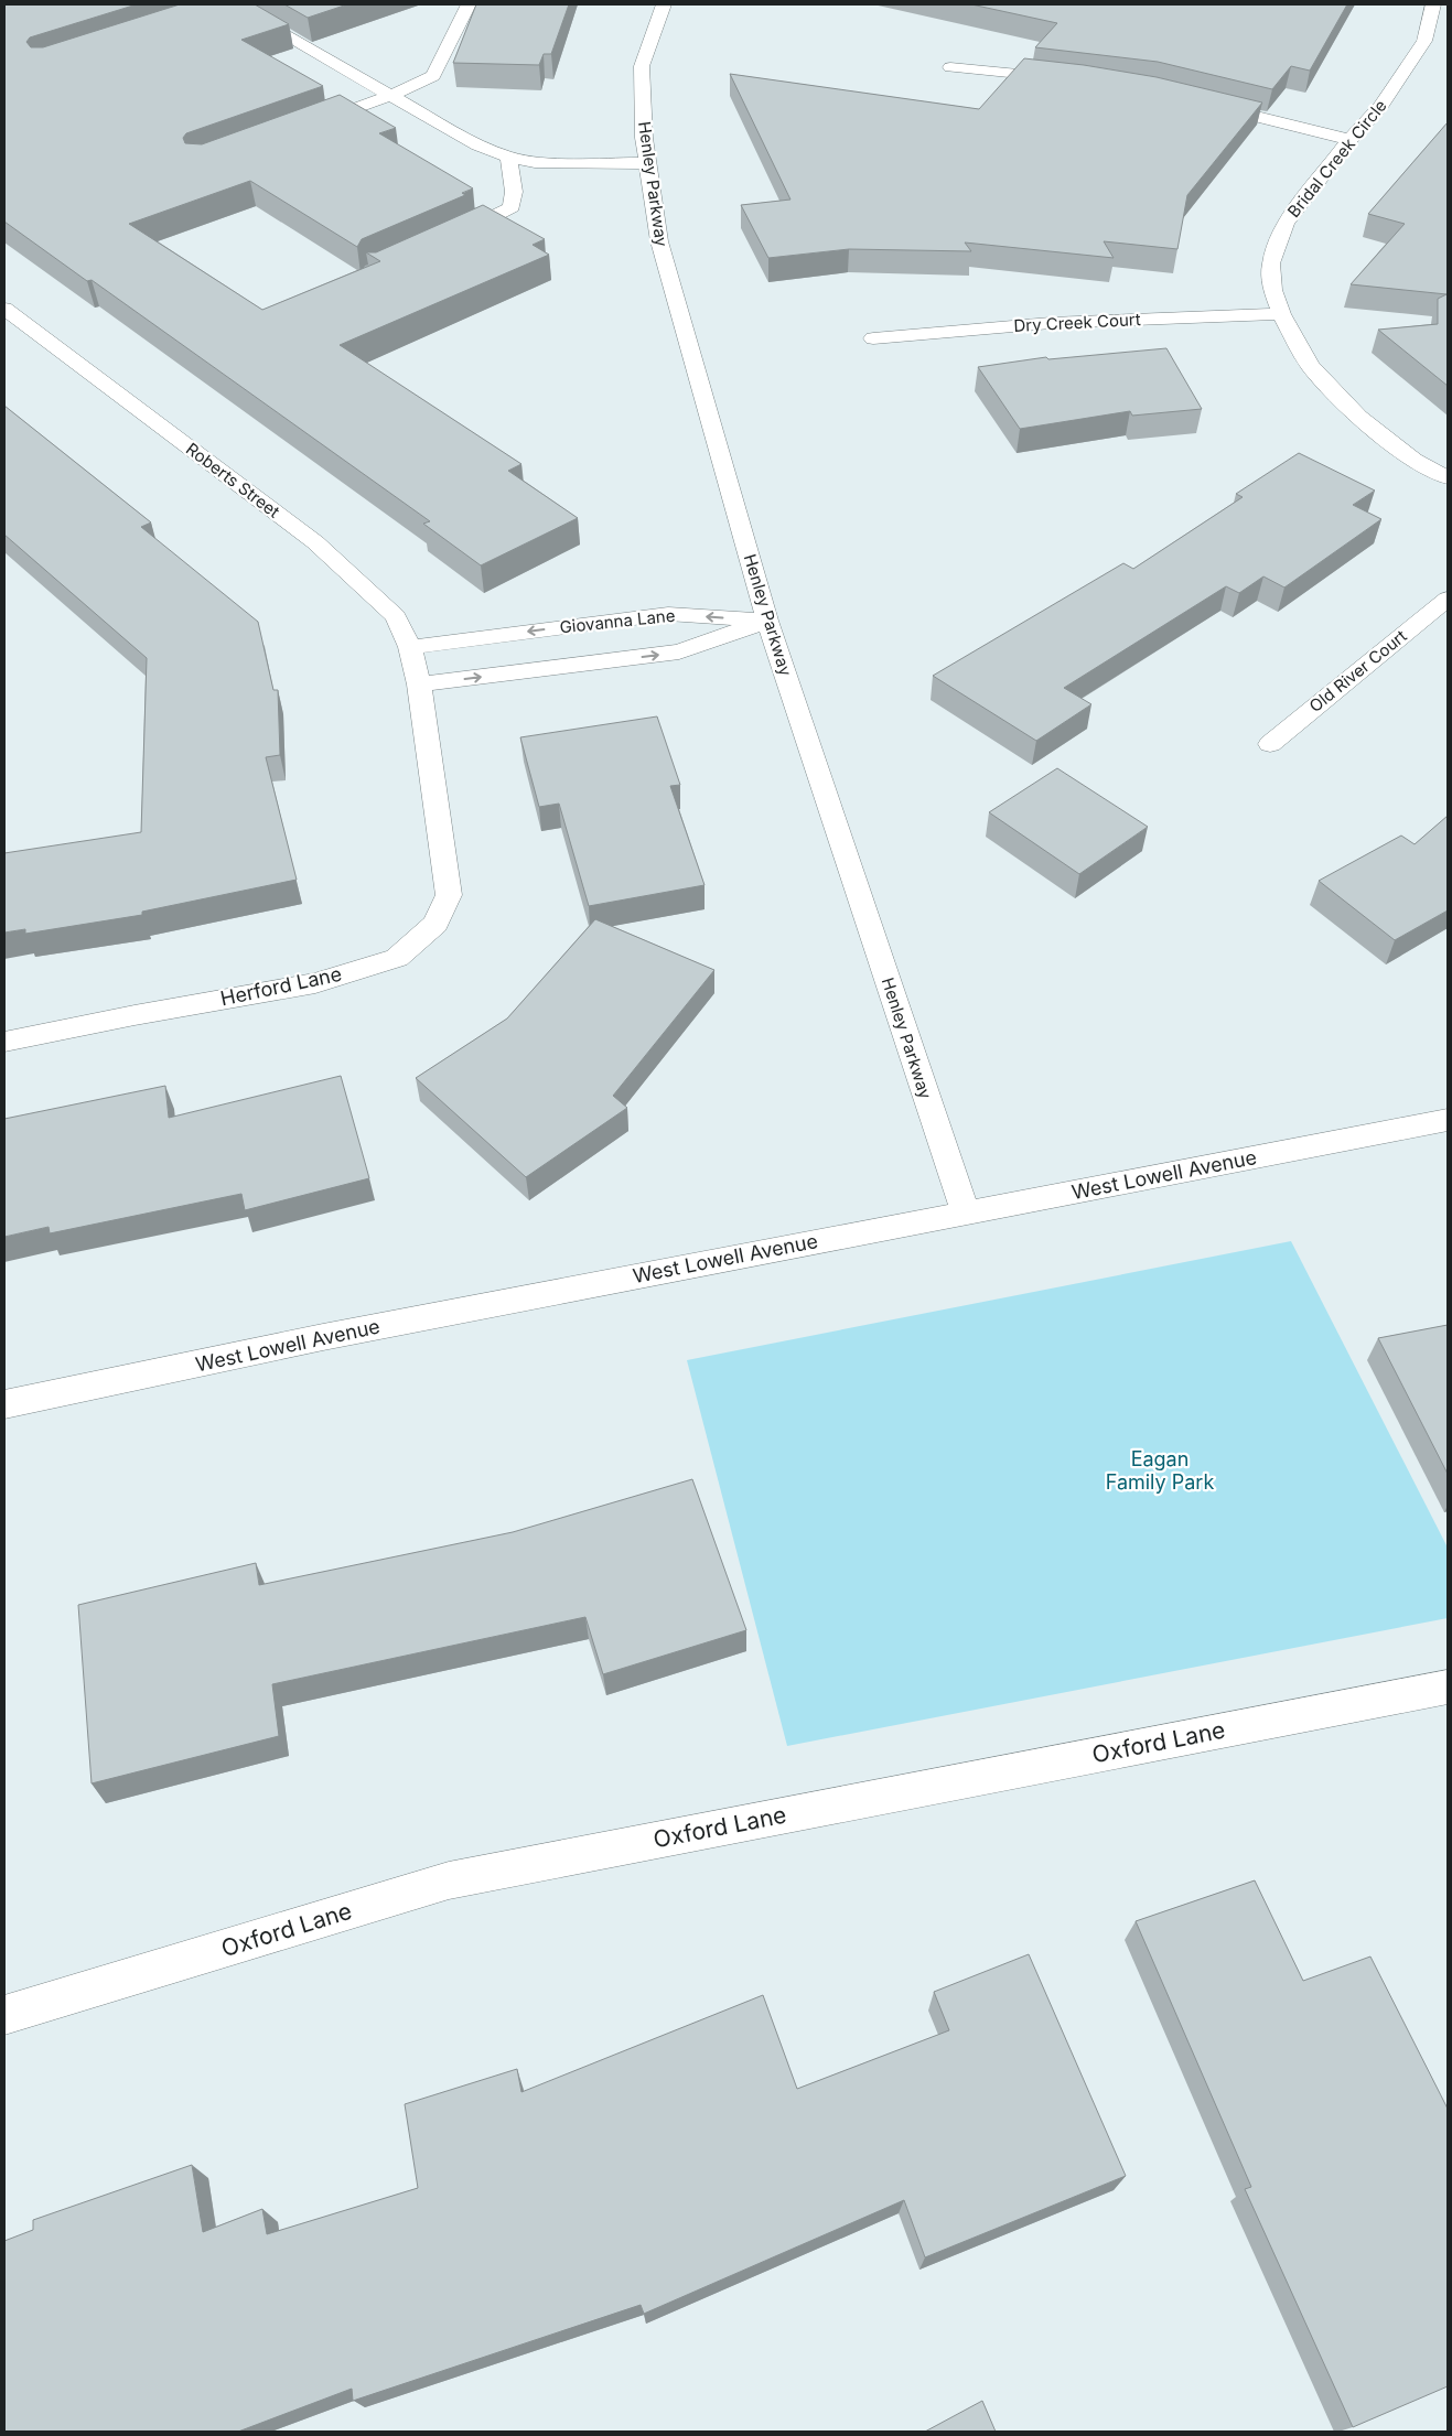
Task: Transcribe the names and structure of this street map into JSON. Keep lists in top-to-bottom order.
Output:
{
  "streets": {
    "street": [
      "Bridal Creek Circle",
      "Henley Parkway",
      "Dry Creek Court",
      "Roberts Street",
      "Giovanna Lane",
      "Old River Court",
      "Herford Lane",
      "West Lowell Avenue",
      "Oxford Lane"
    ]
  },
  "crossings": [
    ["Bridal Creek Circle", "Dry Creek Court"],
    ["Henley Parkway", "Giovanna Lane"],
    ["Henley Parkway", "West Lowell Avenue"],
    ["Roberts Street", "Giovanna Lane"],
    ["Roberts Street", "Herford Lane"],
    ["Giovanna Lane", "Herford Lane"]
  ],
  "parks": ["Eagan Family Park"]
}
